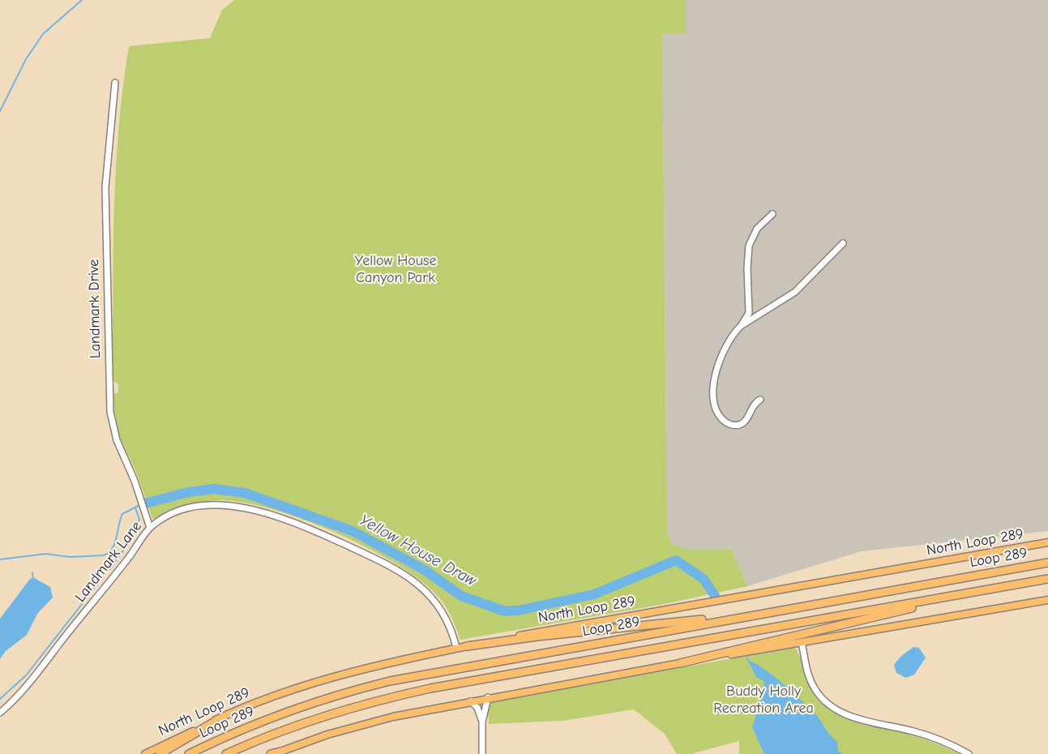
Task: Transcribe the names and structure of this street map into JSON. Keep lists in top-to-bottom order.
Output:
{
  "streets": {
    "highway": ["Loop 289"],
    "main road": ["North Loop 289"],
    "street": ["Landmark Drive", "Landmark Lane"]
  },
  "crossings": [
    ["Landmark Drive", "Landmark Lane"],
    ["North Loop 289", "Landmark Lane"]
  ],
  "water": ["Yellow House Draw"],
  "parks": ["Yellow House Canyon Park", "Buddy Holly Recreation Area"]
}
